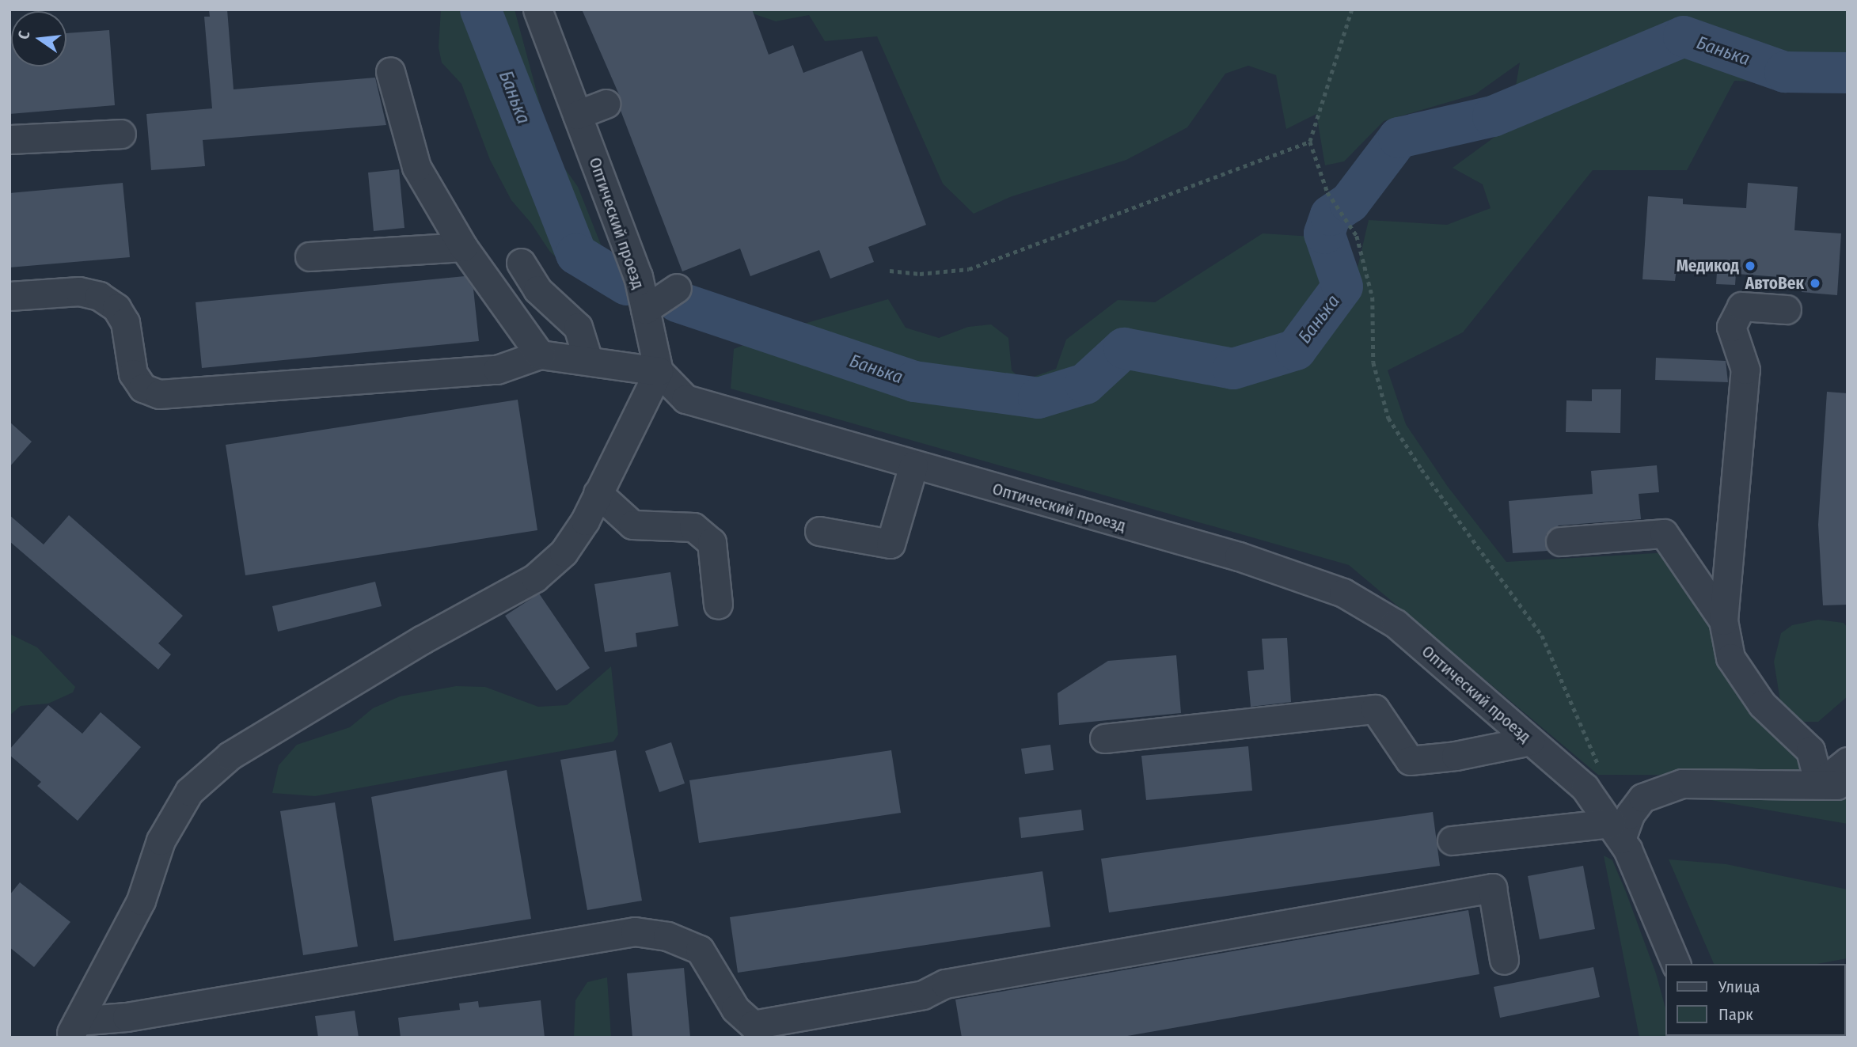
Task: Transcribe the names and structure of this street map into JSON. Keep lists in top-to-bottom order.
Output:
{
  "streets": {
    "street": ["Оптический проезд"]
  },
  "water": ["Банька"],
  "places": ["Медикод", "АвтоВек"],
  "legend": ["Улица", "Парк"],
  "north": "left"
}
